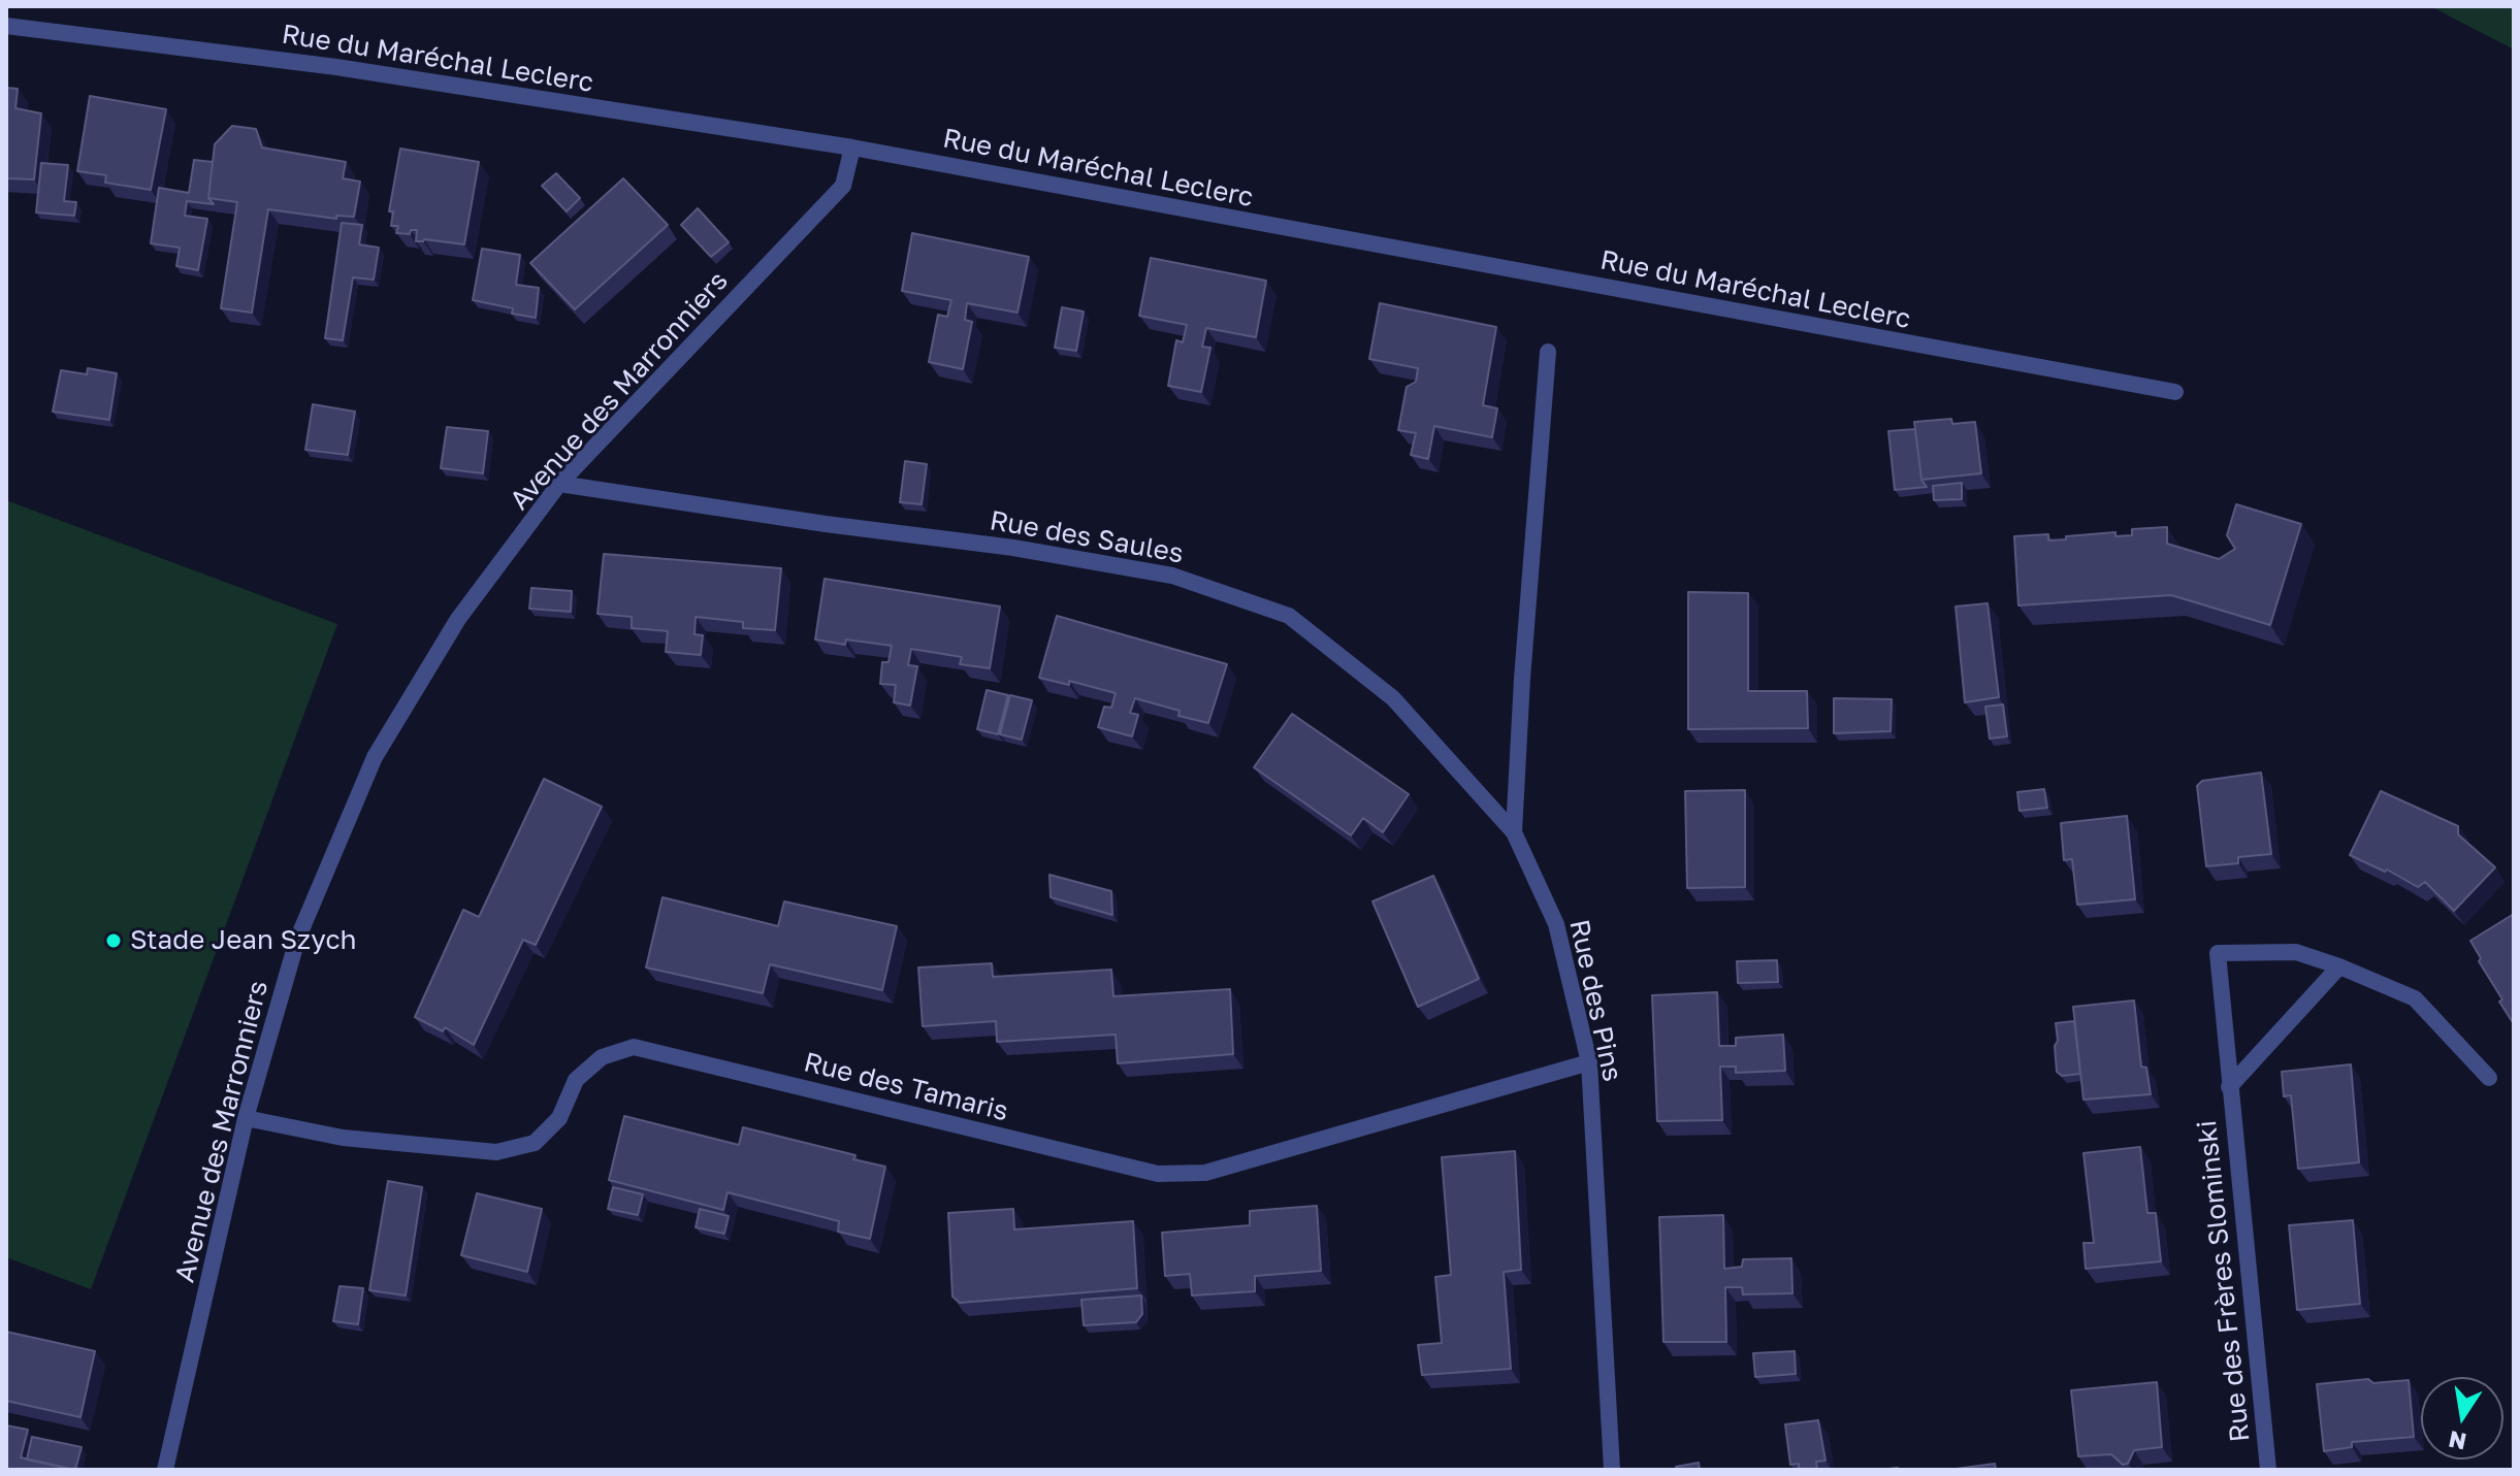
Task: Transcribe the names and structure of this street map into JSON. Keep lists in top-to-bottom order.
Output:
{
  "streets": {
    "street": [
      "Rue du Maréchal Leclerc",
      "Avenue des Marronniers",
      "Rue des Saules",
      "Rue des Pins",
      "Rue des Tamaris",
      "Rue des Frères Slominski"
    ]
  },
  "crossings": [
    ["Rue du Maréchal Leclerc", "Avenue des Marronniers"],
    ["Avenue des Marronniers", "Rue des Saules"],
    ["Avenue des Marronniers", "Rue des Tamaris"],
    ["Rue des Saules", "Rue des Pins"],
    ["Rue des Pins", "Rue des Tamaris"]
  ],
  "places": ["Stade Jean Szych"],
  "north": "bottom"
}
